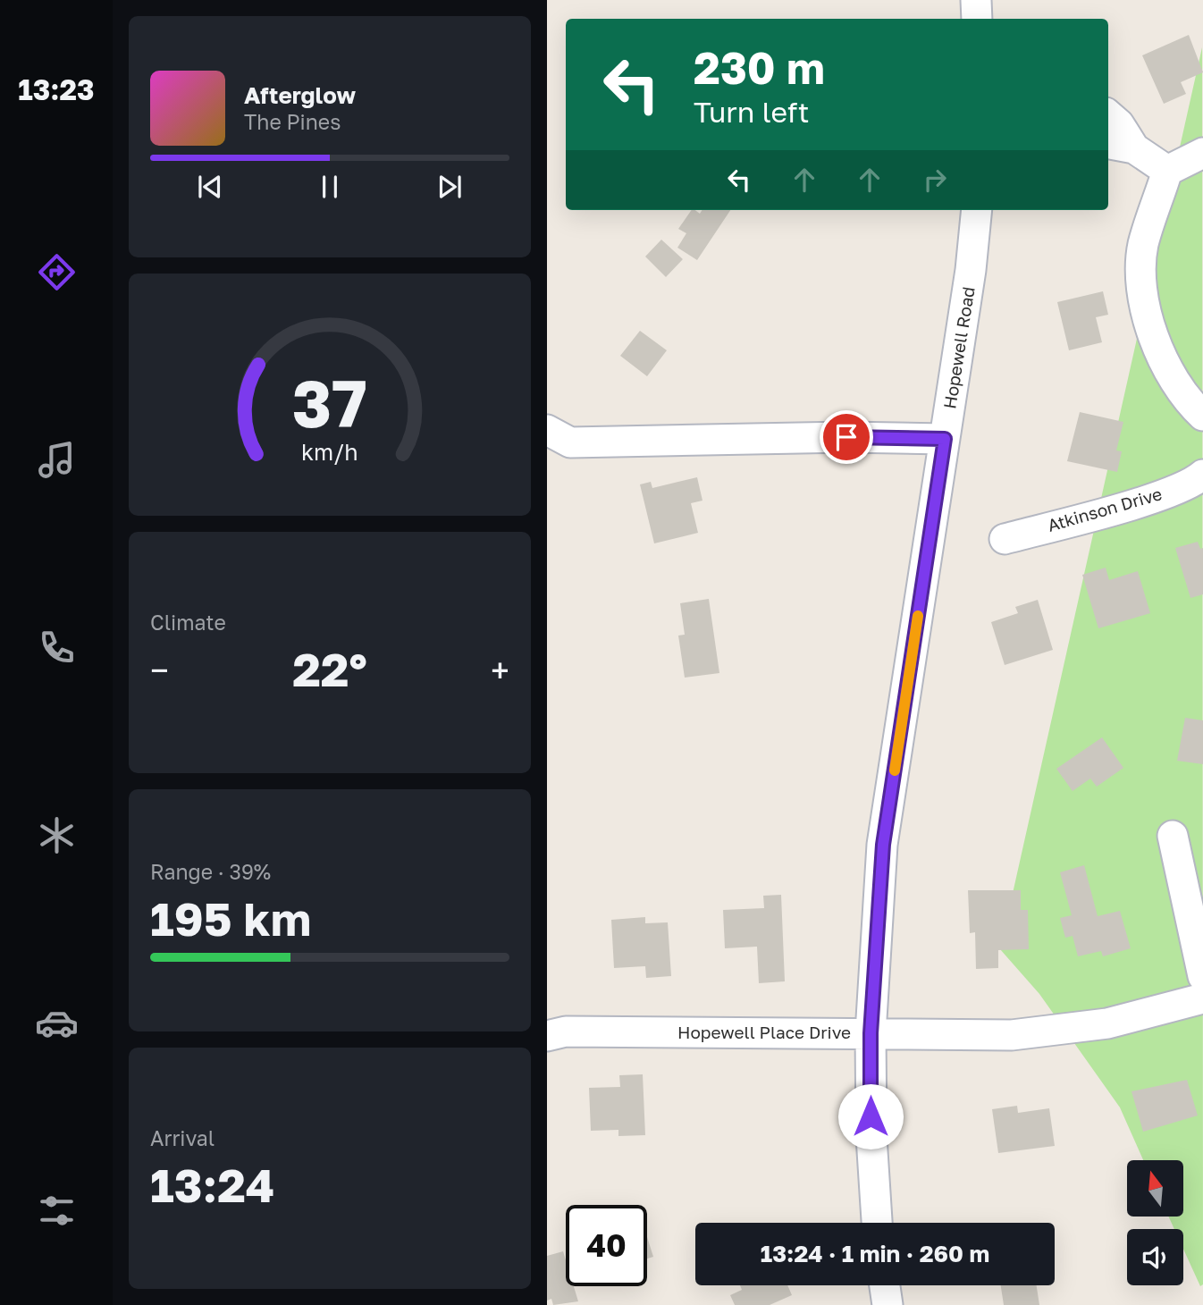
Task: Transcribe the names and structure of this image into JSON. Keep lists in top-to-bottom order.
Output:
{
  "streets": {
    "street": ["Hopewell Road", "Atkinson Drive", "Hopewell Place Drive"]
  },
  "crossings": [
    ["Hopewell Road", "Hopewell Place Drive"]
  ],
  "north": "top",
  "page": {
    "tabs": "13:23",
    "turn": ["230 m", "Turn left"],
    "song": ["Afterglow", "The Pines"],
    "tile": [
      "Climate",
      ["Range · 39%", "195 km"],
      ["Arrival", "13:24"]
    ],
    "heat": ["−", "22°", "+"],
    "limit": "40",
    "trip": "13:24 · 1 min · 260 m",
    "gauge": ["37", "km/h"]
  }
}
